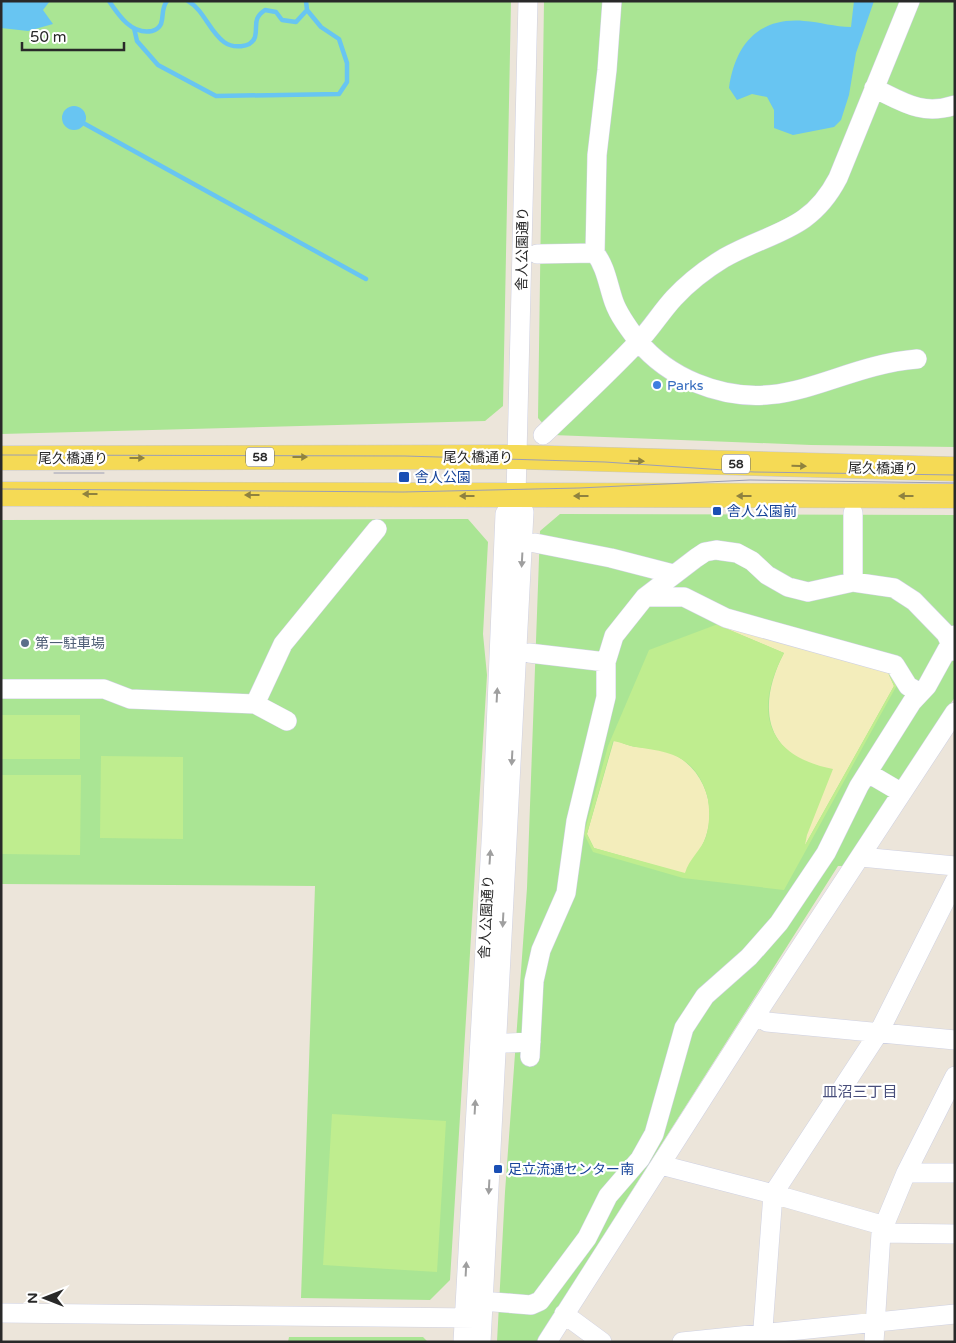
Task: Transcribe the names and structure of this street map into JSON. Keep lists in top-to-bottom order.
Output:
{
  "streets": {
    "main road": ["58", "尾久橋通り"],
    "street": ["舎人公園通り"]
  },
  "crossings": [
    ["舎人公園通り", "尾久橋通り"]
  ],
  "districts": ["皿沼三丁目"],
  "places": {
    "other": ["Parks", "第一駐車場"],
    "transit": ["舎人公園", "舎人公園前", "足立流通センター南"]
  },
  "scale_bar": "50 m",
  "north": "left"
}
